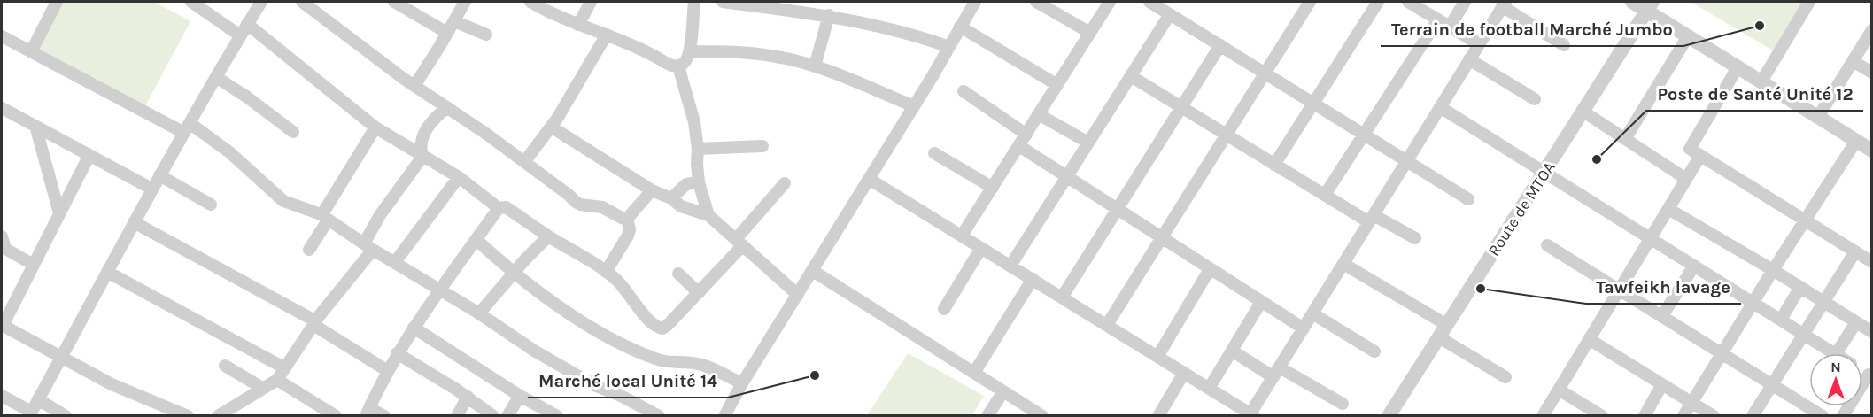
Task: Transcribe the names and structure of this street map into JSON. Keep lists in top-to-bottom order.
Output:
{
  "streets": {
    "street": ["Route de MTOA"]
  },
  "places": [
    "Terrain de football Marché Jumbo",
    "Poste de Santé Unité 12",
    "Tawfeikh lavage",
    "Marché local Unité 14"
  ],
  "north": "top"
}
